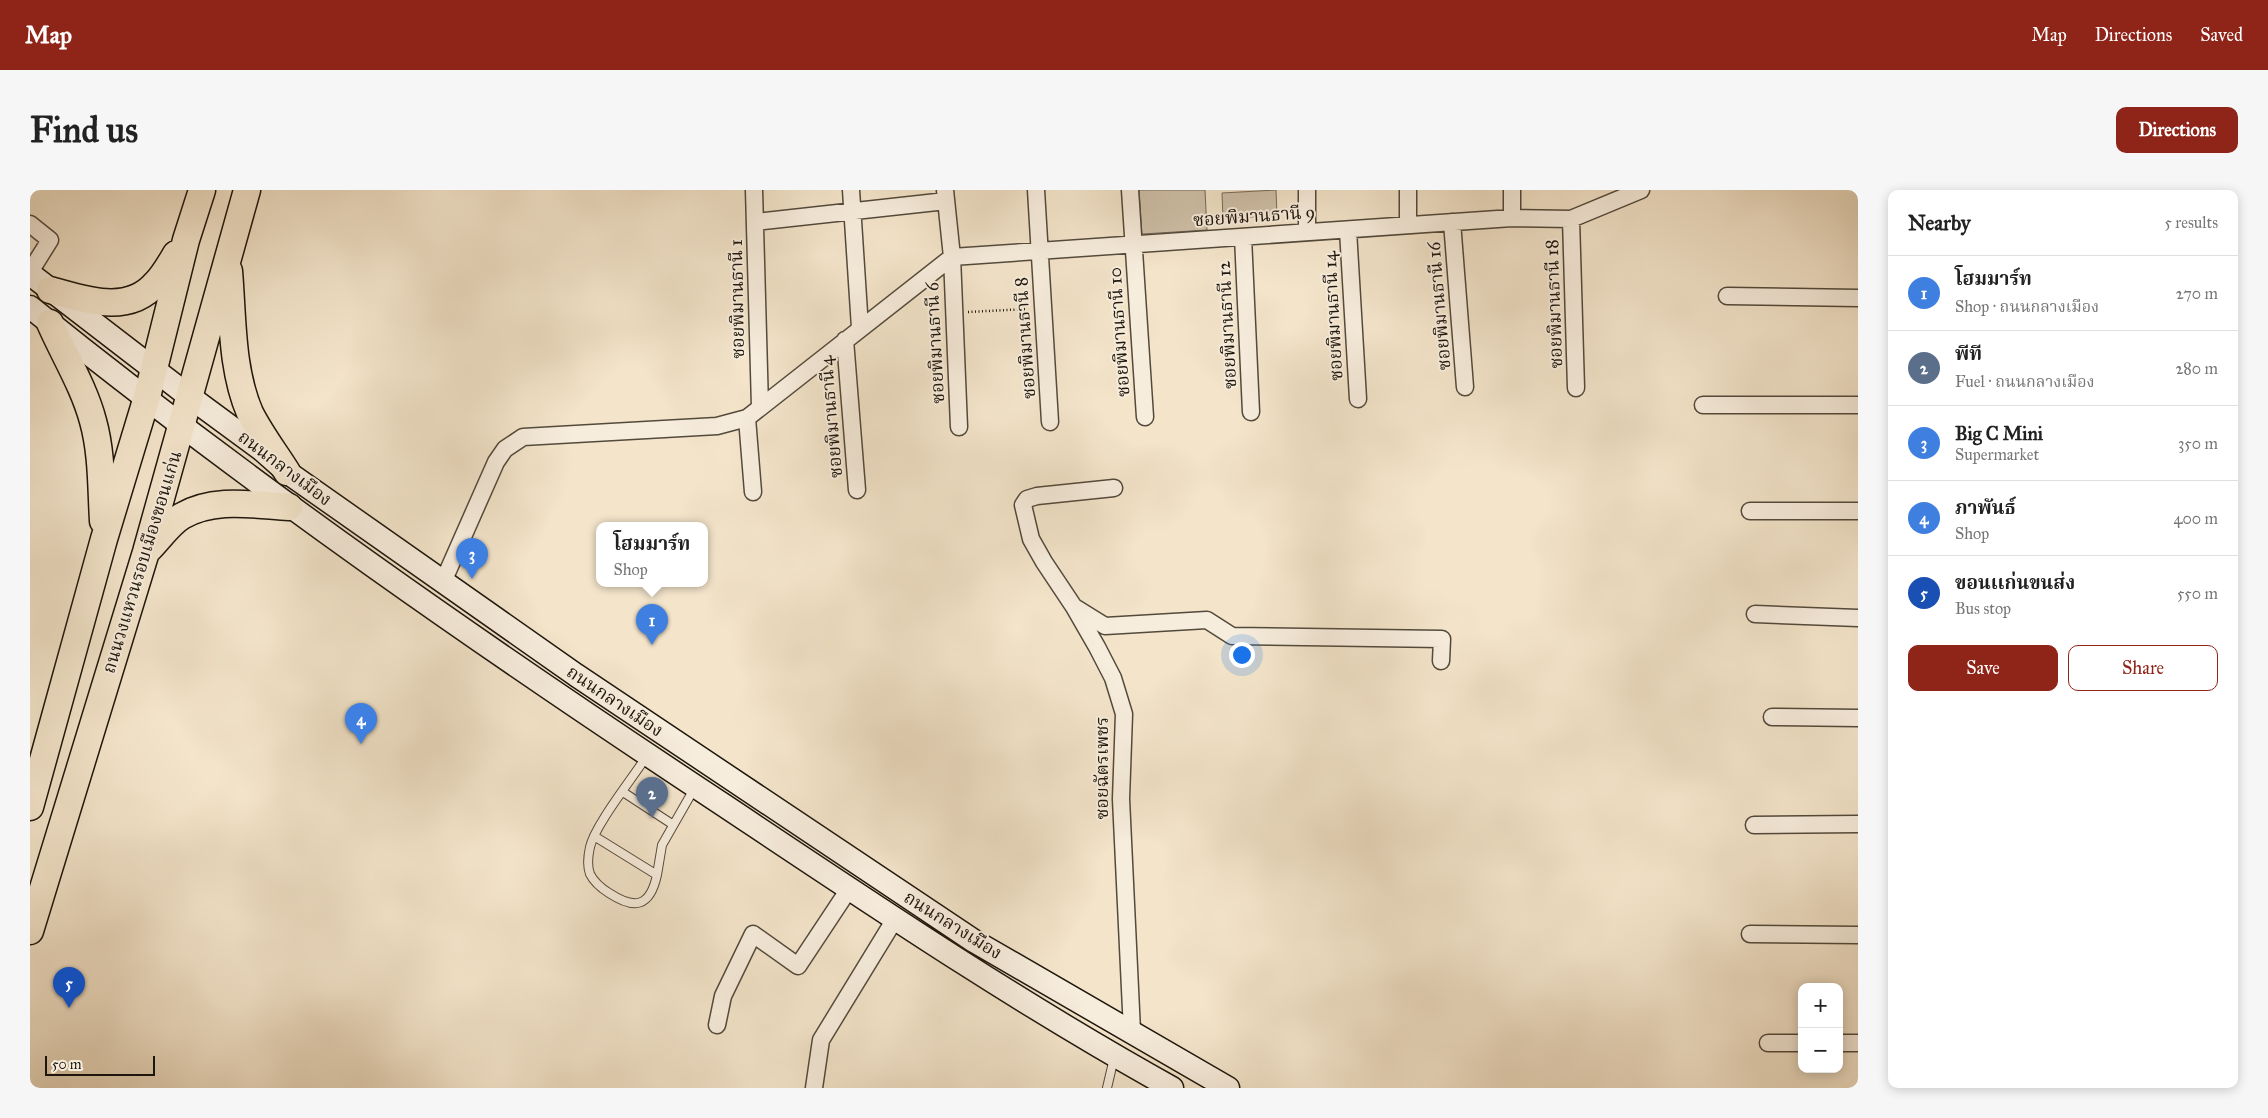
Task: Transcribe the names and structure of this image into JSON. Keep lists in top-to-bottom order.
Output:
{
  "streets": {
    "highway": ["ถนนวงแหวนรอบเมืองขอนแก่น"],
    "main road": ["ถนนกลางเมือง"],
    "street": [
      "ซอยพิมานธานี 9",
      "ซอยพิมานธานี 1",
      "ซอยพิมานธานี 18",
      "ซอยพิมานธานี 16",
      "ซอยพิมานธานี 14",
      "ซอยพิมานธานี 12",
      "ซอยพิมานธานี 10",
      "ซอยพิมานธานี 8",
      "ซอยพิมานธานี 6",
      "ซอยพิมานธานี 4",
      "ซอยฉัตรเพชร"
    ]
  },
  "crossings": [
    ["ซอยพิมานธานี 9", "ซอยพิมานธานี 18"],
    ["ซอยพิมานธานี 9", "ซอยพิมานธานี 16"],
    ["ซอยพิมานธานี 9", "ซอยพิมานธานี 14"],
    ["ซอยพิมานธานี 9", "ซอยพิมานธานี 12"],
    ["ซอยพิมานธานี 9", "ซอยพิมานธานี 10"],
    ["ซอยพิมานธานี 9", "ซอยพิมานธานี 8"],
    ["ซอยพิมานธานี 9", "ซอยพิมานธานี 6"],
    ["ถนนกลางเมือง", "ถนนวงแหวนรอบเมืองขอนแก่น"],
    ["ถนนกลางเมือง", "ซอยฉัตรเพชร"]
  ],
  "scale_bar": "50 m",
  "page": {
    "header": "Map",
    "nav": ["Map", "Directions", "Saved"],
    "buttons": [
      "Directions",
      ["Save", "Share"]
    ],
    "title": "Find us",
    "heading": ["Nearby", "5 results"],
    "list": [
      {
        "mark": "1",
        "name": "โฮมมาร์ท",
        "note": "Shop · ถนนกลางเมือง",
        "value": "270 m"
      },
      {
        "mark": "2",
        "name": "พีที",
        "note": "Fuel · ถนนกลางเมือง",
        "value": "280 m"
      },
      {
        "mark": "3",
        "name": "Big C Mini",
        "note": "Supermarket",
        "value": "350 m"
      },
      {
        "mark": "4",
        "name": "ภาพันธ์",
        "note": "Shop",
        "value": "400 m"
      },
      {
        "mark": "5",
        "name": "ขอนเเก่นขนส่ง",
        "note": "Bus stop",
        "value": "550 m"
      }
    ],
    "popup": ["โฮมมาร์ท", "Shop"],
    "pins": [
      "3",
      "1",
      "4",
      "2",
      "5"
    ],
    "map_buttons": ["+", "−"],
    "scale": "50 m"
  }
}
